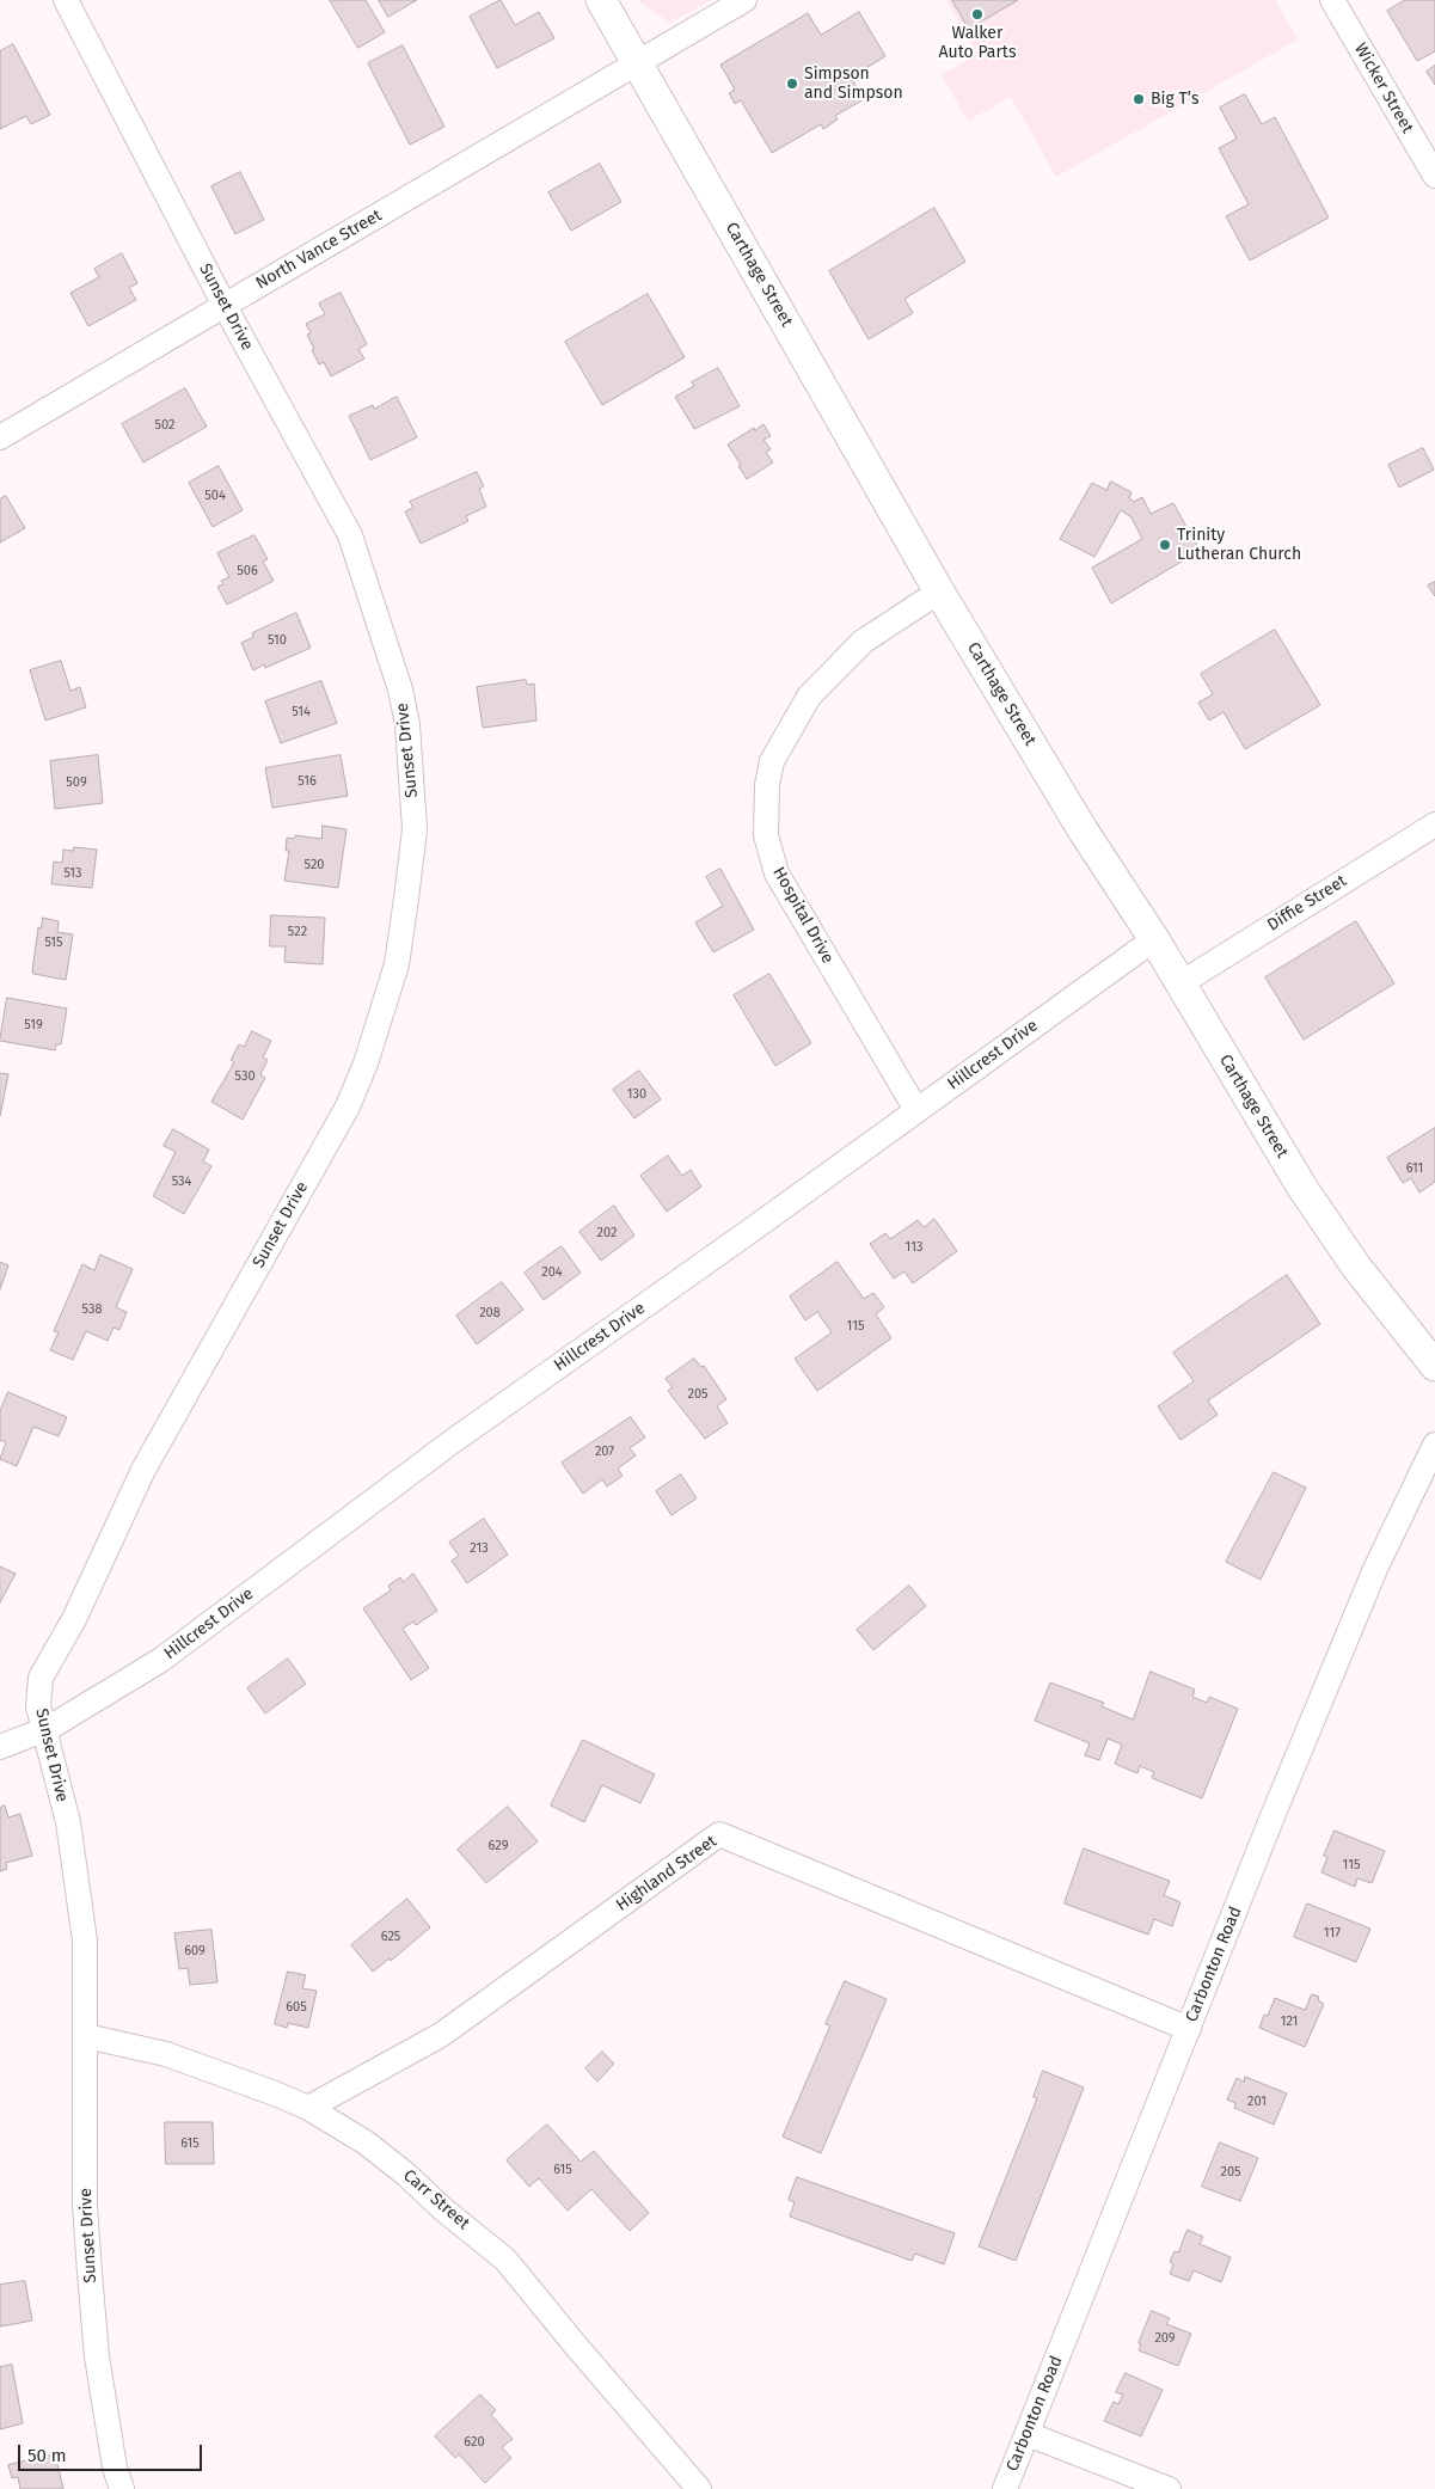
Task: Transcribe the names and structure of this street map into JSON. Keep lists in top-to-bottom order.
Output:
{
  "streets": {
    "main road": ["Carthage Street"],
    "street": [
      "Wicker Street",
      "North Vance Street",
      "Sunset Drive",
      "Diffie Street",
      "Hospital Drive",
      "Hillcrest Drive",
      "Highland Street",
      "Carbonton Road",
      "Carr Street"
    ]
  },
  "crossings": [
    ["North Vance Street", "Carthage Street"],
    ["North Vance Street", "Sunset Drive"],
    ["Carthage Street", "Diffie Street"],
    ["Carthage Street", "Hospital Drive"],
    ["Carthage Street", "Hillcrest Drive"],
    ["Sunset Drive", "Hillcrest Drive"],
    ["Sunset Drive", "Carr Street"],
    ["Hospital Drive", "Hillcrest Drive"],
    ["Highland Street", "Carbonton Road"],
    ["Highland Street", "Carr Street"]
  ],
  "places": [
    "Walker Auto Parts",
    "Simpson and Simpson",
    "Big T’s",
    "Trinity Lutheran Church"
  ],
  "house_numbers": [
    "502",
    "504",
    "506",
    "510",
    "514",
    "516",
    "509",
    "520",
    "513",
    "522",
    "515",
    "519",
    "530",
    "130",
    "611",
    "534",
    "202",
    "113",
    "204",
    "538",
    "208",
    "115",
    "205",
    "207",
    "213",
    "629",
    "115",
    "117",
    "625",
    "609",
    "605",
    "121",
    "201",
    "615",
    "615",
    "205",
    "209",
    "620"
  ],
  "scale_bar": "50 m"
}
